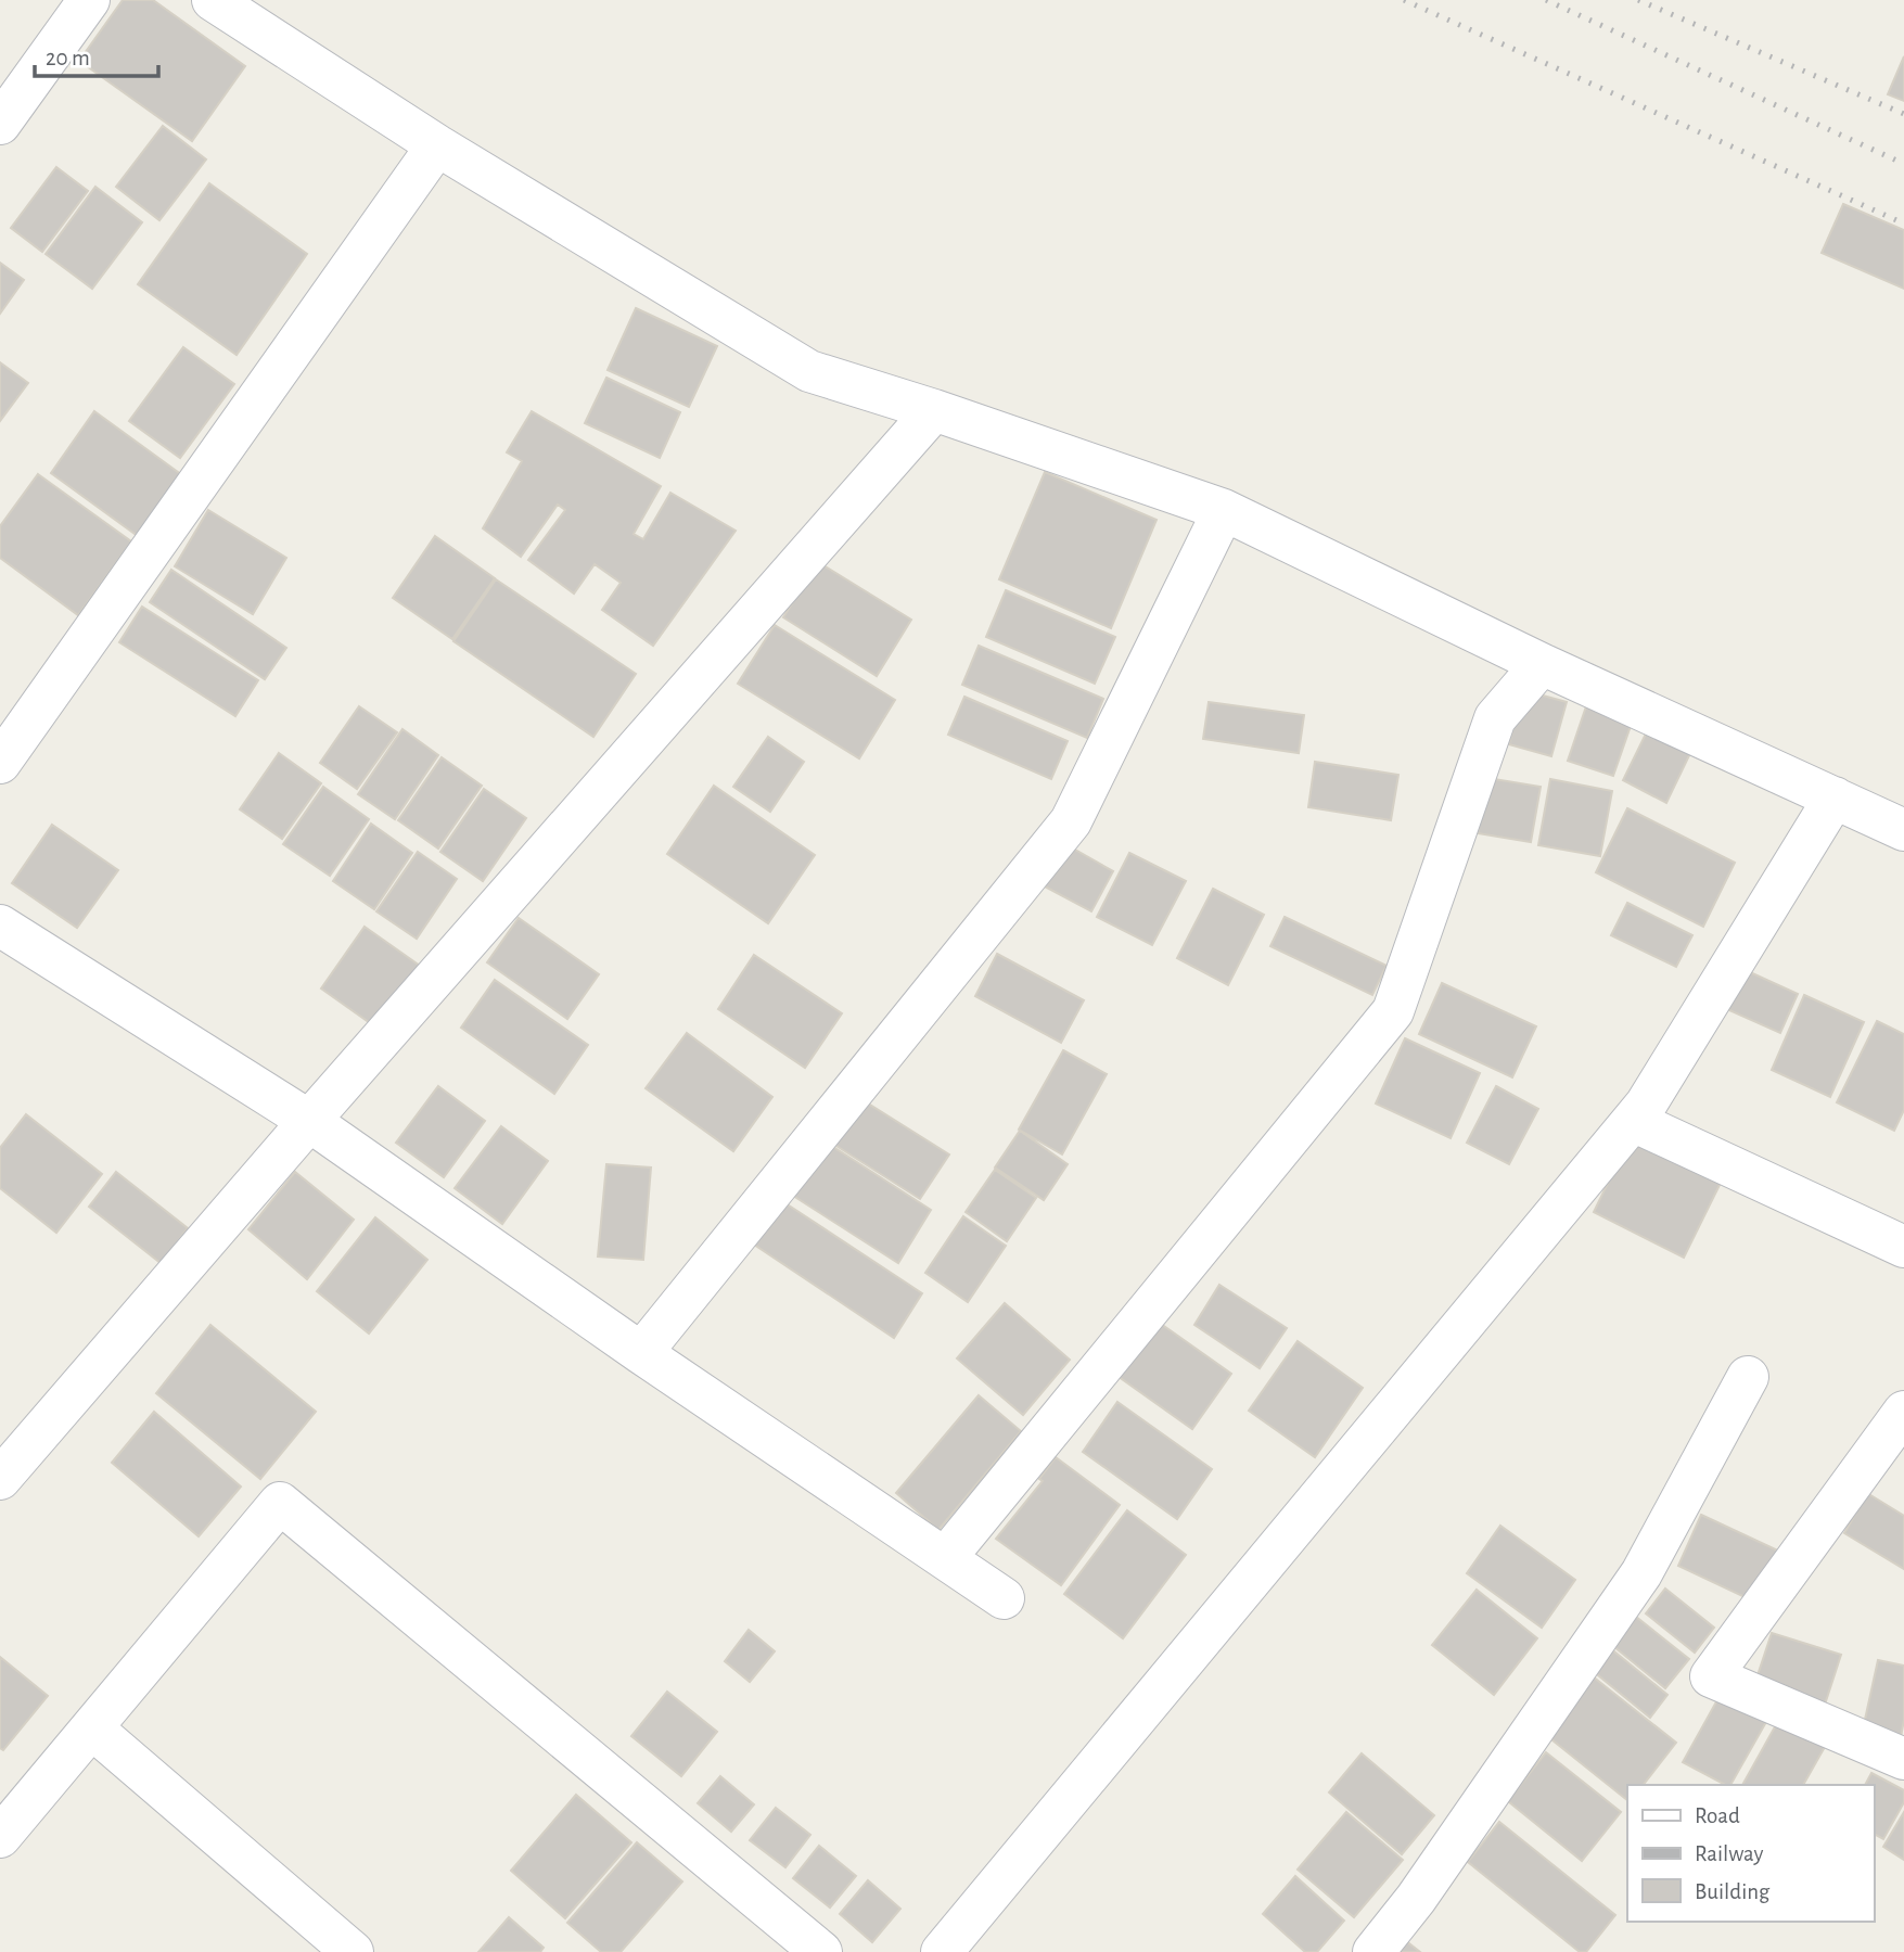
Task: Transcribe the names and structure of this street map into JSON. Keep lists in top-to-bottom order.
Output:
{
  "legend": ["Road", "Railway", "Building"],
  "scale_bar": "20 m"
}
